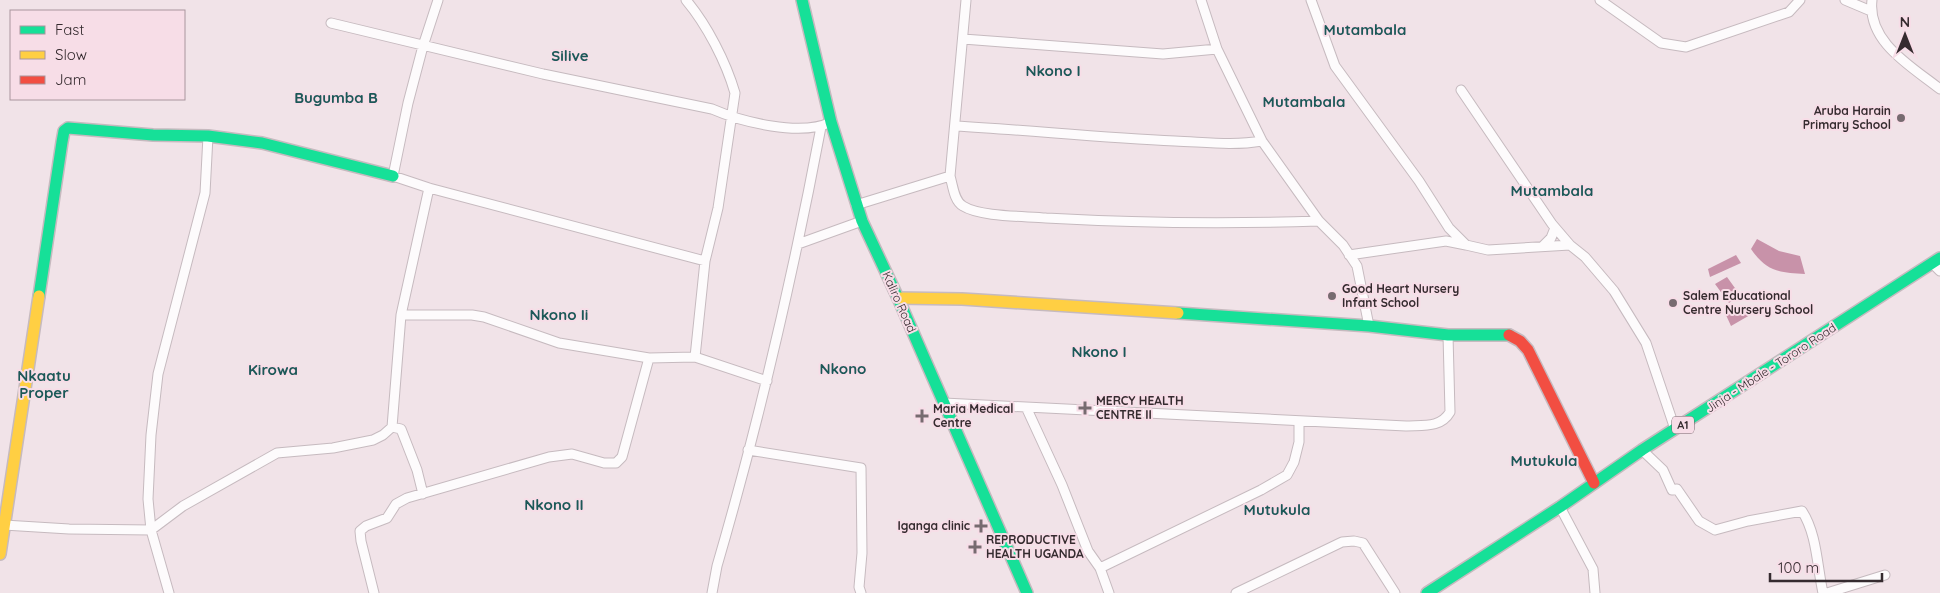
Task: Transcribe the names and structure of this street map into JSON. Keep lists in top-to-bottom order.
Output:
{
  "streets": {
    "street": ["Kaliro Road", "Jinja - Mbale - Tororo Road", "A1"]
  },
  "districts": [
    "Mutambala",
    "Silive",
    "Nkono I",
    "Bugumba B",
    "Mutambala",
    "Mutambala",
    "Nkono Ii",
    "Nkono I",
    "Nkono",
    "Kirowa",
    "Nkaatu Proper",
    "Mutukula",
    "Nkono II",
    "Mutukula"
  ],
  "places": {
    "other": ["Aruba Harain Primary School", "Good Heart Nursery Infant School", "Salem Educational Centre Nursery School"],
    "health": [
      "MERCY HEALTH CENTRE II",
      "Maria Medical Centre",
      "Iganga clinic",
      "REPRODUCTIVE HEALTH UGANDA"
    ]
  },
  "legend": ["Fast", "Slow", "Jam"],
  "scale_bar": "100 m",
  "north": "top"
}
